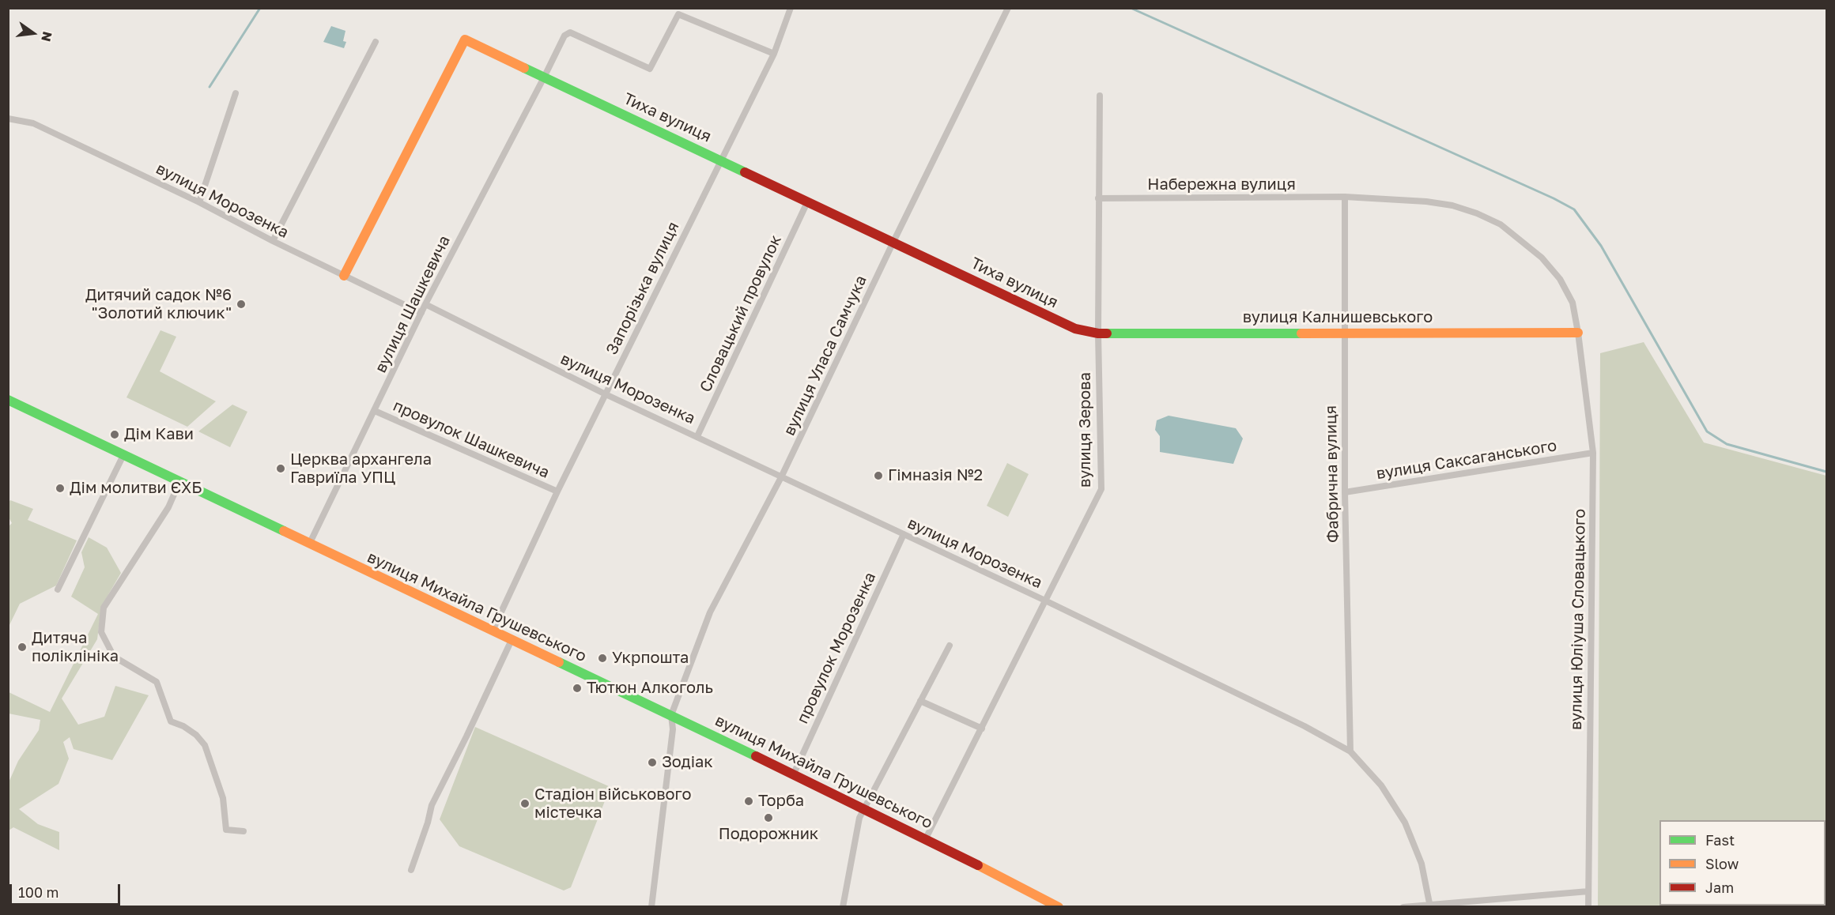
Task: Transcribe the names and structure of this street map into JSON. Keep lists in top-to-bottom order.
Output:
{
  "streets": {
    "street": [
      "Тиха вулиця",
      "Набережна вулиця",
      "вулиця Морозенка",
      "Запорізька вулиця",
      "вулиця Шашкевича",
      "Словацький провулок",
      "вулиця Калнишевського",
      "вулиця Уласа Самчука",
      "вулиця Зерова",
      "провулок Шашкевича",
      "вулиця Саксаганського",
      "Фабрична вулиця",
      "вулиця Михайла Грушевського",
      "вулиця Юліуша Словацького",
      "провулок Морозенка"
    ]
  },
  "crossings": [
    ["Тиха вулиця", "вулиця Морозенка"],
    ["Тиха вулиця", "Запорізька вулиця"],
    ["Тиха вулиця", "вулиця Шашкевича"],
    ["Тиха вулиця", "Словацький провулок"],
    ["Тиха вулиця", "вулиця Калнишевського"],
    ["Тиха вулиця", "вулиця Уласа Самчука"],
    ["Тиха вулиця", "вулиця Зерова"],
    ["Набережна вулиця", "вулиця Калнишевського"],
    ["Набережна вулиця", "вулиця Зерова"],
    ["Набережна вулиця", "Фабрична вулиця"],
    ["Набережна вулиця", "вулиця Юліуша Словацького"],
    ["вулиця Морозенка", "Запорізька вулиця"],
    ["вулиця Морозенка", "вулиця Шашкевича"],
    ["вулиця Морозенка", "Словацький провулок"],
    ["вулиця Морозенка", "вулиця Уласа Самчука"],
    ["вулиця Морозенка", "вулиця Зерова"],
    ["вулиця Морозенка", "Фабрична вулиця"],
    ["вулиця Морозенка", "провулок Морозенка"],
    ["Запорізька вулиця", "вулиця Шашкевича"],
    ["Запорізька вулиця", "провулок Шашкевича"],
    ["Запорізька вулиця", "вулиця Михайла Грушевського"],
    ["вулиця Шашкевича", "провулок Шашкевича"],
    ["вулиця Шашкевича", "вулиця Михайла Грушевського"],
    ["вулиця Калнишевського", "вулиця Зерова"],
    ["вулиця Калнишевського", "Фабрична вулиця"],
    ["вулиця Калнишевського", "вулиця Юліуша Словацького"],
    ["вулиця Уласа Самчука", "вулиця Михайла Грушевського"],
    ["вулиця Зерова", "вулиця Михайла Грушевського"],
    ["вулиця Саксаганського", "Фабрична вулиця"],
    ["вулиця Саксаганського", "вулиця Юліуша Словацького"],
    ["вулиця Михайла Грушевського", "провулок Морозенка"]
  ],
  "places": [
    "Дитячий садок №6 \"Золотий ключик\"",
    "Дім Кави",
    "Церква архангела Гавриїла УПЦ",
    "Гімназія №2",
    "Дім молитви ЄХБ",
    "Дитяча поліклініка",
    "Укрпошта",
    "Тютюн Алкоголь",
    "Зодіак",
    "Торба",
    "Стадіон військового містечка",
    "Подорожник"
  ],
  "legend": ["Fast", "Slow", "Jam"],
  "scale_bar": "100 m",
  "north": "right"
}
